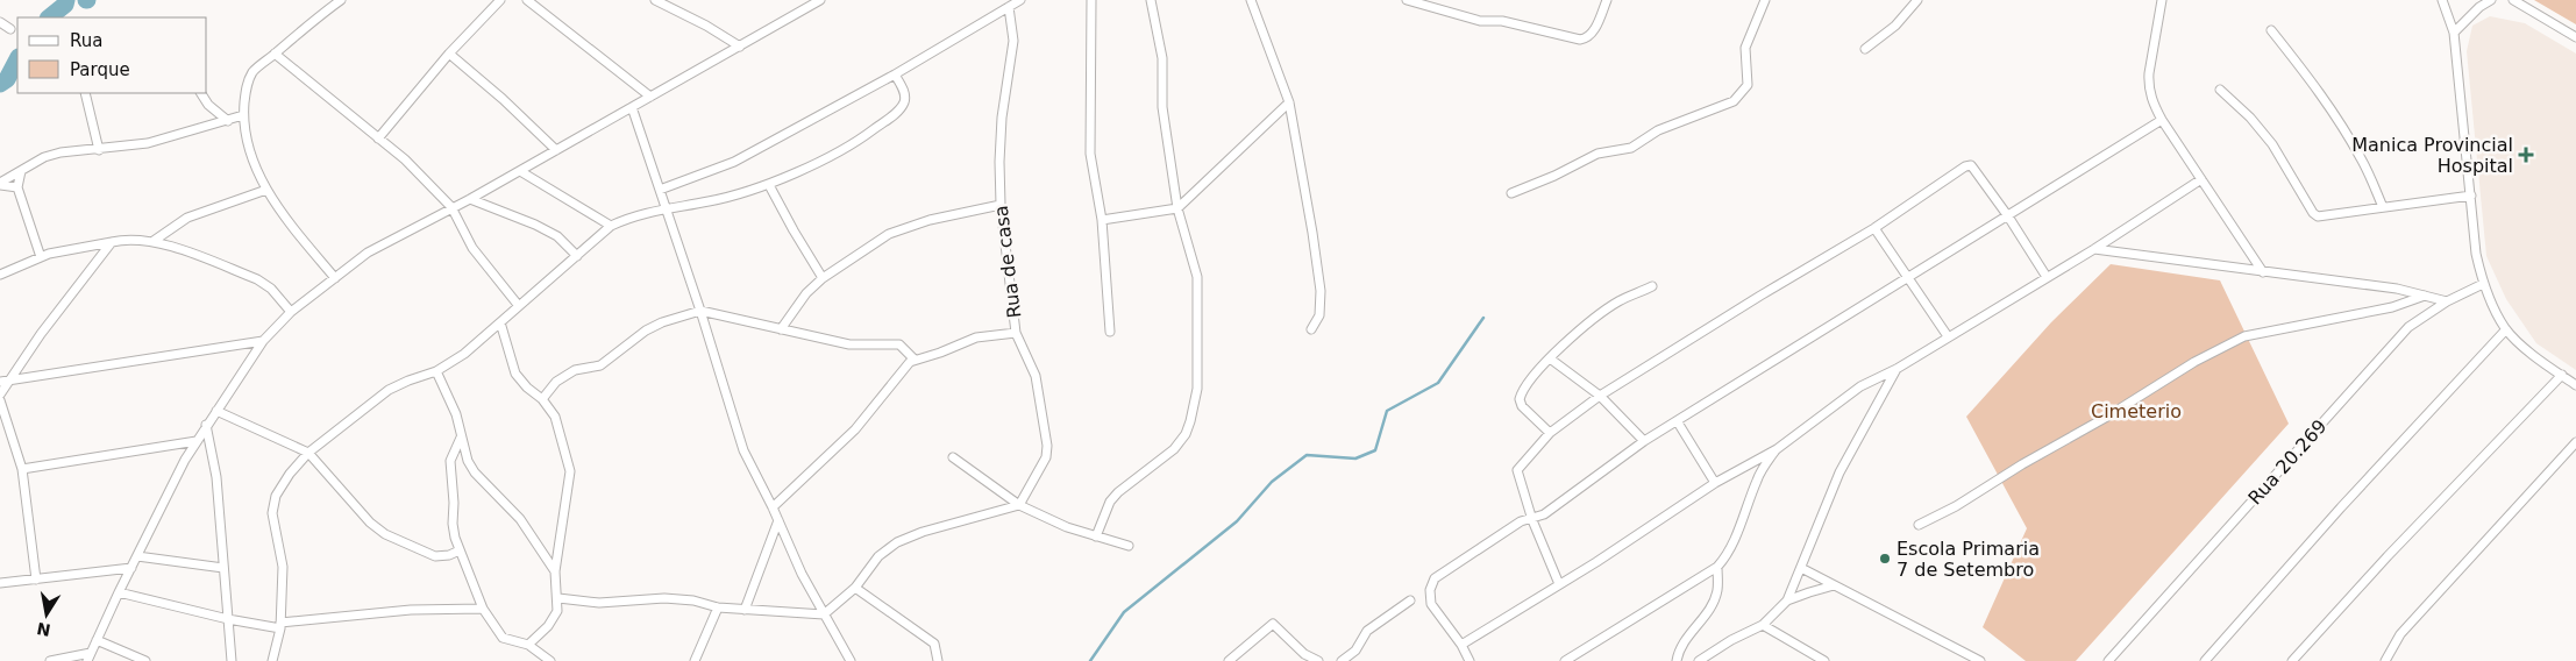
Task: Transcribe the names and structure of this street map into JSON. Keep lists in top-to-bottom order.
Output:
{
  "streets": {
    "street": ["Rua de casa", "Rua 20.269"]
  },
  "parks": ["Cimeterio"],
  "places": {
    "health": ["Manica Provincial Hospital"],
    "other": ["Escola Primaria 7 de Setembro"]
  },
  "legend": ["Rua", "Parque"],
  "north": "bottom"
}
